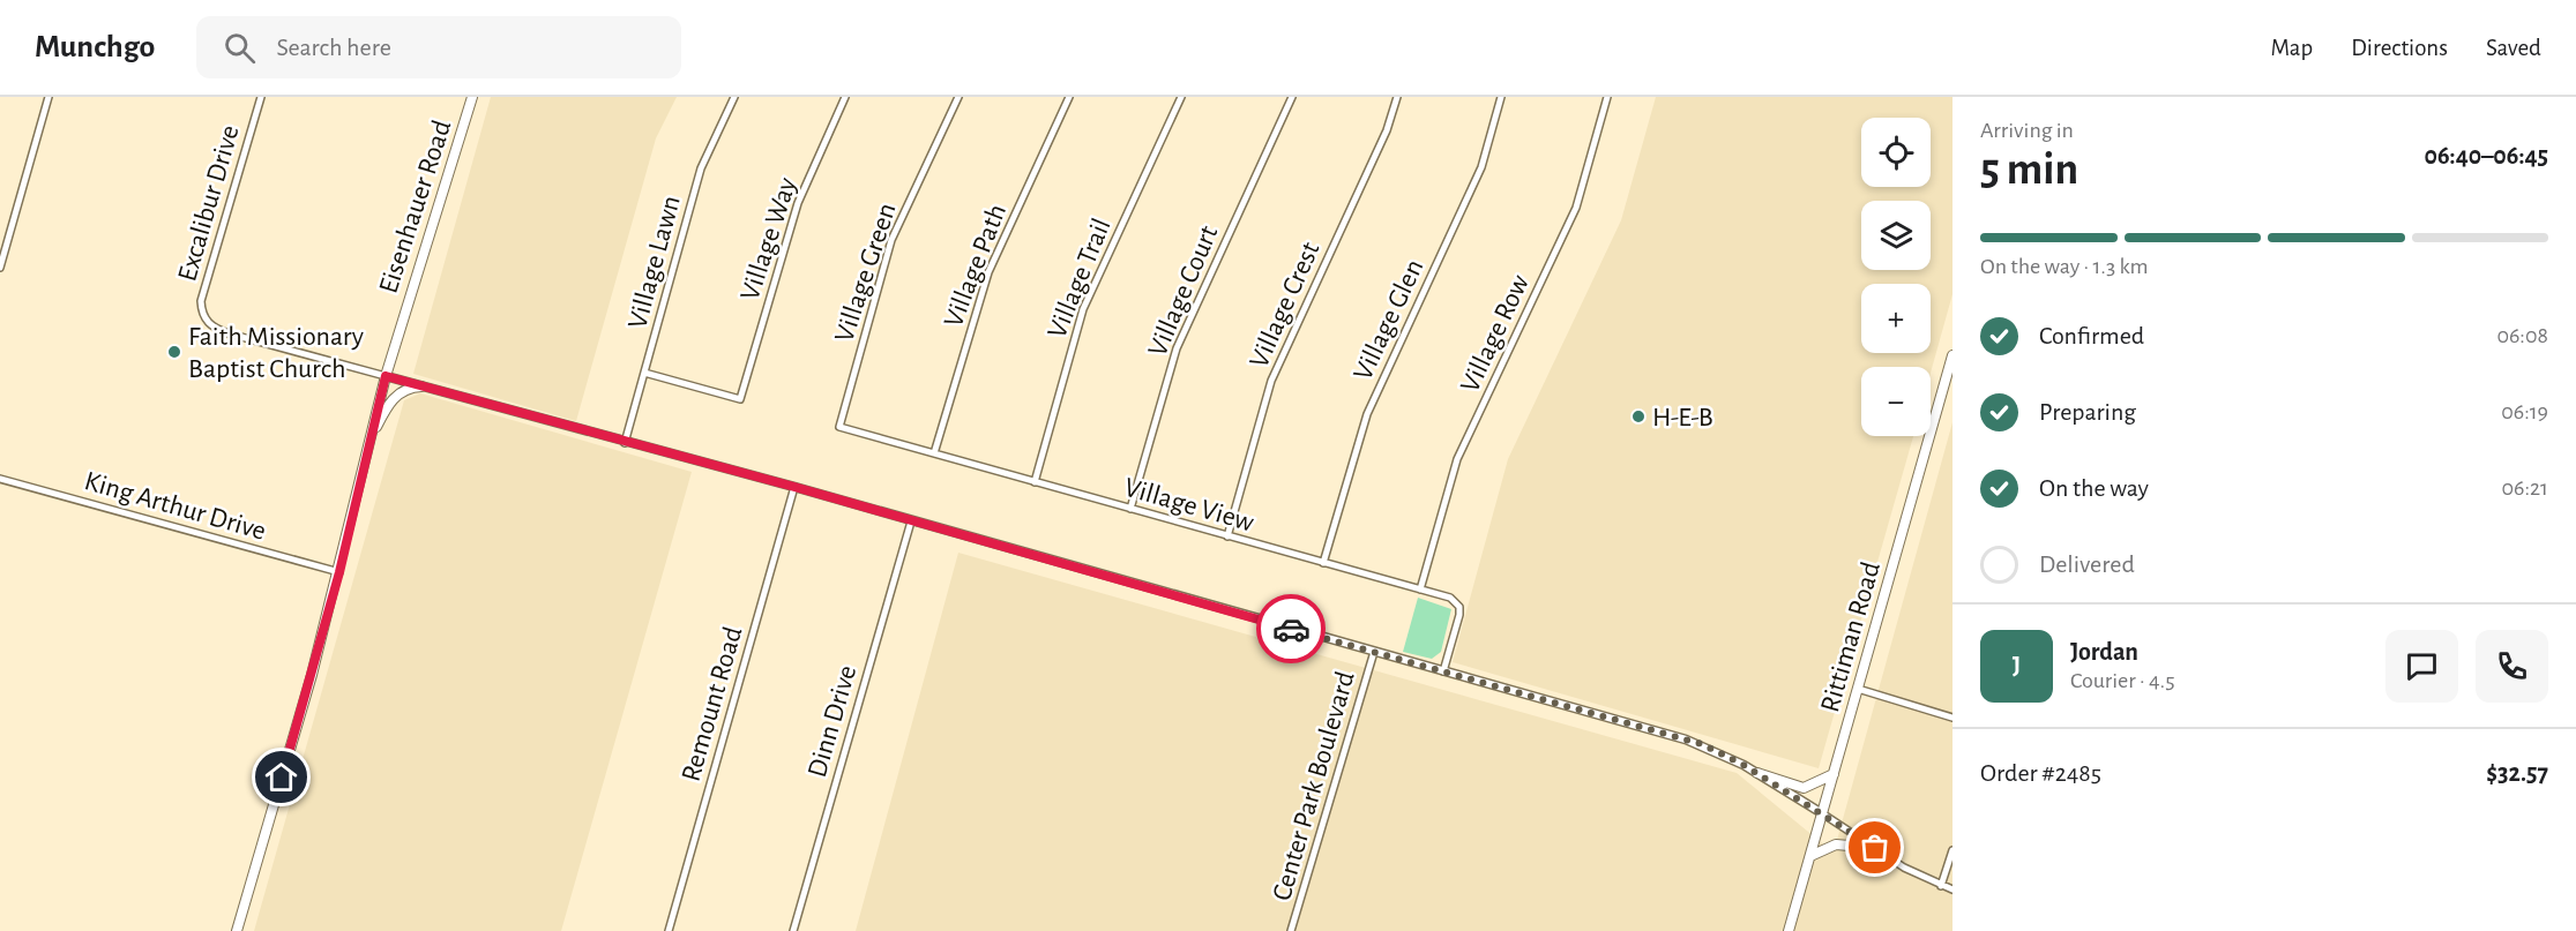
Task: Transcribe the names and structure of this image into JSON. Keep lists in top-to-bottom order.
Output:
{
  "streets": {
    "main road": ["Eisenhauer Road", "Rittiman Road"],
    "street": [
      "Excalibur Drive",
      "Village Way",
      "Village Lawn",
      "Village Path",
      "Village Green",
      "Village Trail",
      "Village Court",
      "Village Crest",
      "Village Glen",
      "Village Row",
      "Village View",
      "King Arthur Drive",
      "Remount Road",
      "Dinn Drive",
      "Center Park Boulevard"
    ]
  },
  "crossings": [
    ["Excalibur Drive", "Eisenhauer Road"],
    ["Eisenhauer Road", "King Arthur Drive"],
    ["Village Way", "Village Lawn"],
    ["Village Path", "Village View"],
    ["Village Green", "Village View"],
    ["Village Trail", "Village View"],
    ["Village Court", "Village View"],
    ["Village Crest", "Village View"],
    ["Village Glen", "Village View"],
    ["Village Row", "Village View"]
  ],
  "places": ["Faith Missionary Baptist Church", "H-E-B"],
  "page": {
    "header": "Munchgo",
    "search": "Search here",
    "nav": ["Map", "Directions", "Saved"],
    "heading": ["5 min", "Arriving in", "06:40–06:45"],
    "panel": [
      "Jordan",
      "Courier · 4.5",
      "Order #2485",
      "$32.57"
    ],
    "map_buttons": ["+", "−"],
    "bar": "On the way · 1.3 km",
    "list": [
      ["Confirmed", "06:08"],
      ["Preparing", "06:19"],
      ["On the way", "06:21"],
      "Delivered"
    ],
    "round": "J"
  }
}
